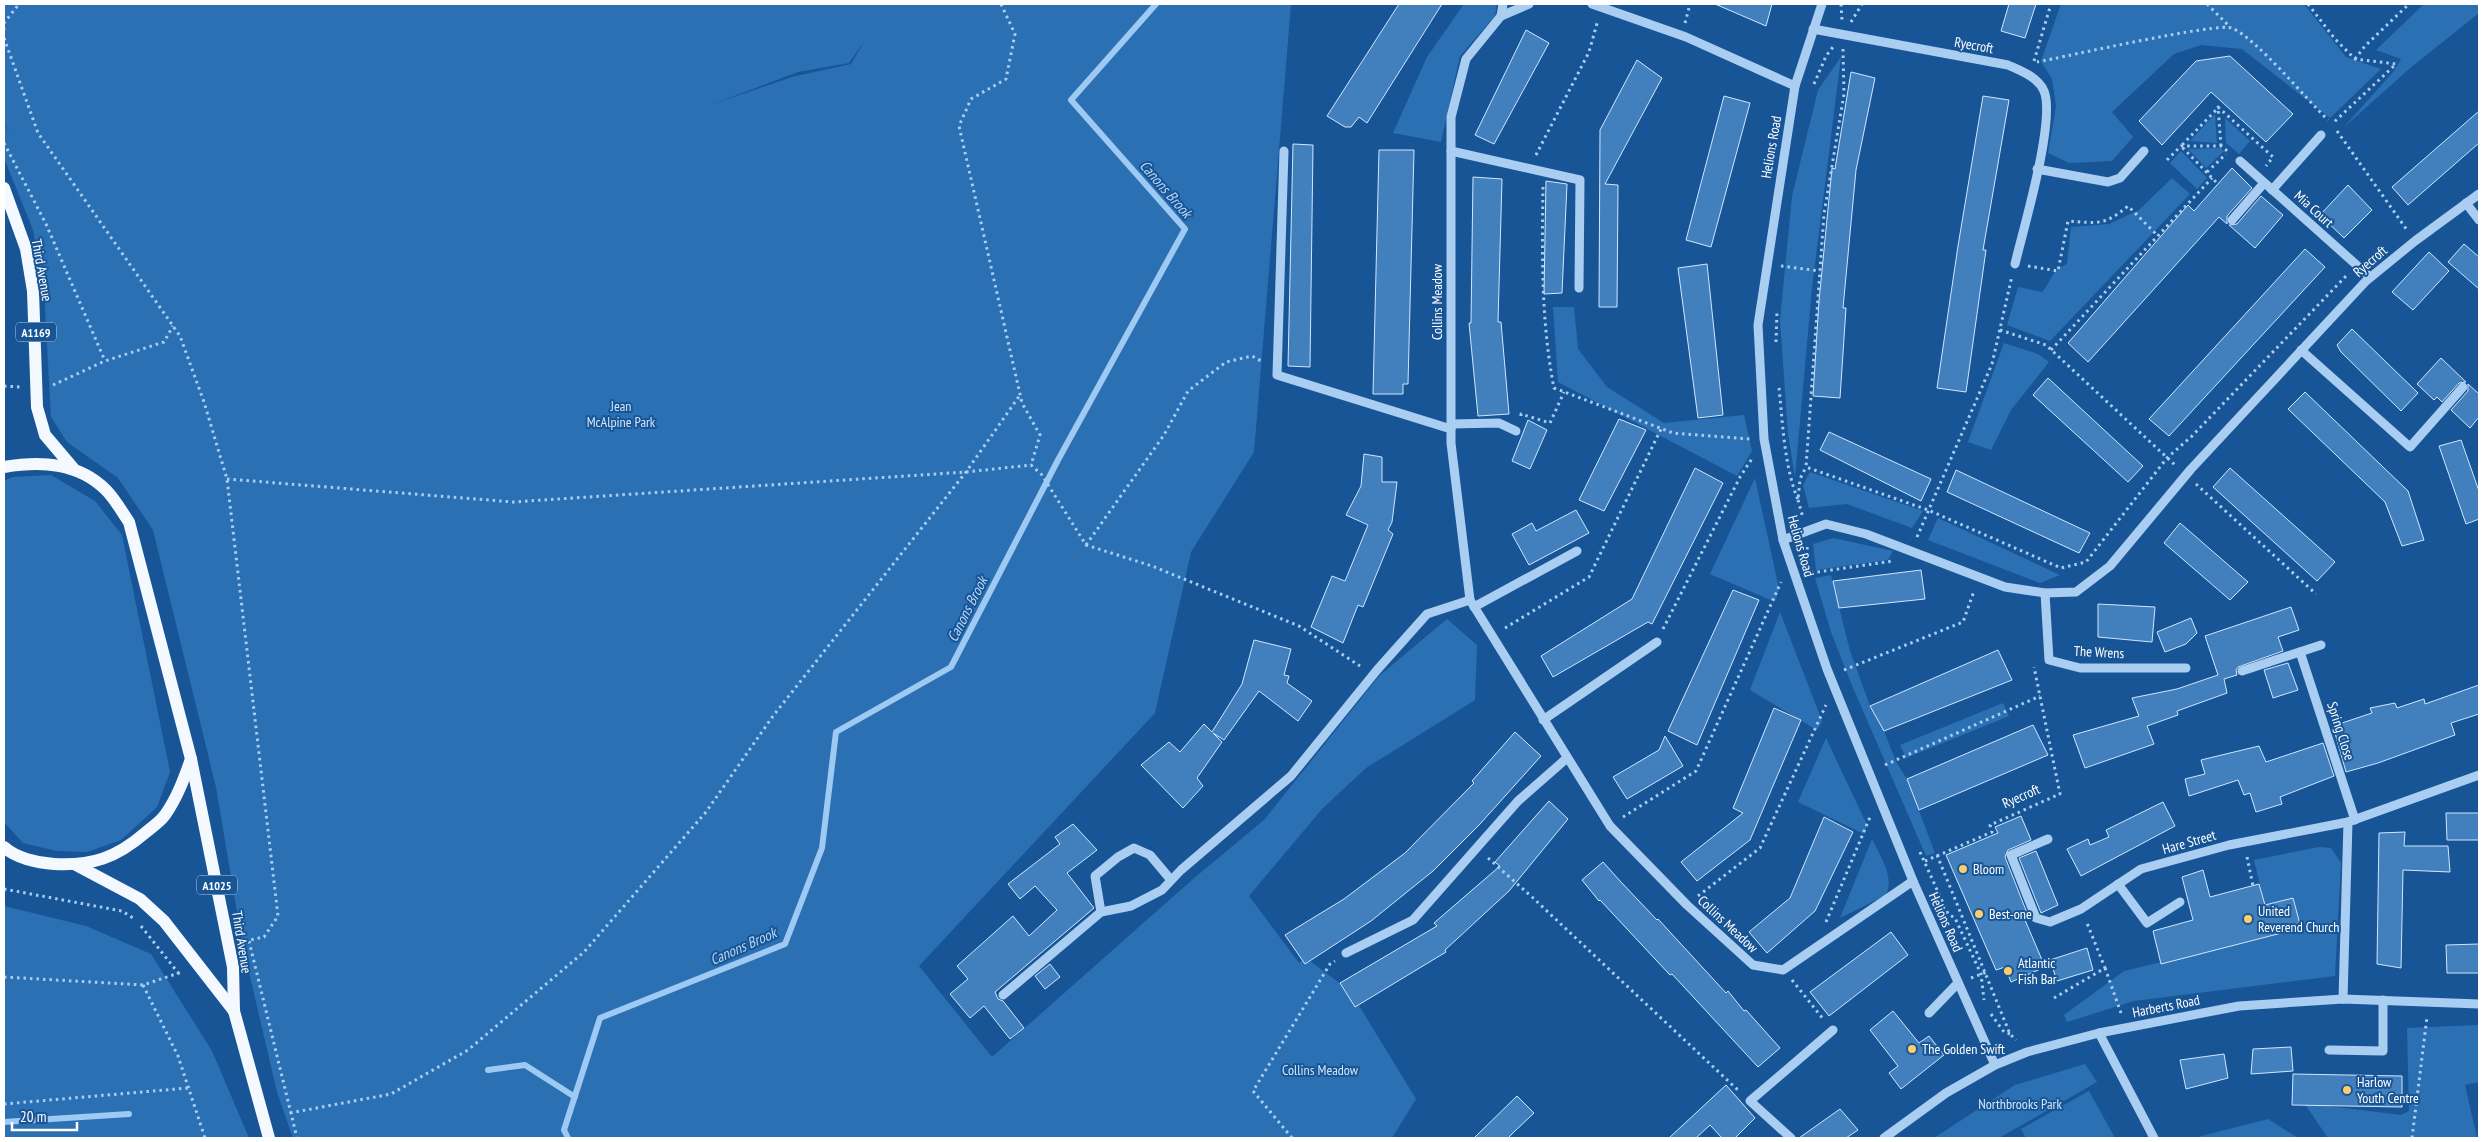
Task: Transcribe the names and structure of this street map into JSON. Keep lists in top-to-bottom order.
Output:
{
  "streets": {
    "main road": ["Third Avenue", "A1169", "A1025"],
    "street": [
      "Ryecroft",
      "Helions Road",
      "Mia Court",
      "Collins Meadow",
      "The Wrens",
      "Spring Close",
      "Hare Street",
      "Harberts Road"
    ]
  },
  "crossings": [
    ["Ryecroft", "Helions Road"],
    ["Ryecroft", "Mia Court"],
    ["Ryecroft", "The Wrens"],
    ["Helions Road", "Harberts Road"],
    ["Spring Close", "Hare Street"]
  ],
  "water": ["Canons Brook"],
  "parks": ["Jean McAlpine Park", "Collins Meadow", "Northbrooks Park"],
  "places": [
    "Bloom",
    "Best-one",
    "United Reverend Church",
    "Atlantic Fish Bar",
    "The Golden Swift",
    "Harlow Youth Centre"
  ],
  "scale_bar": "20 m"
}
